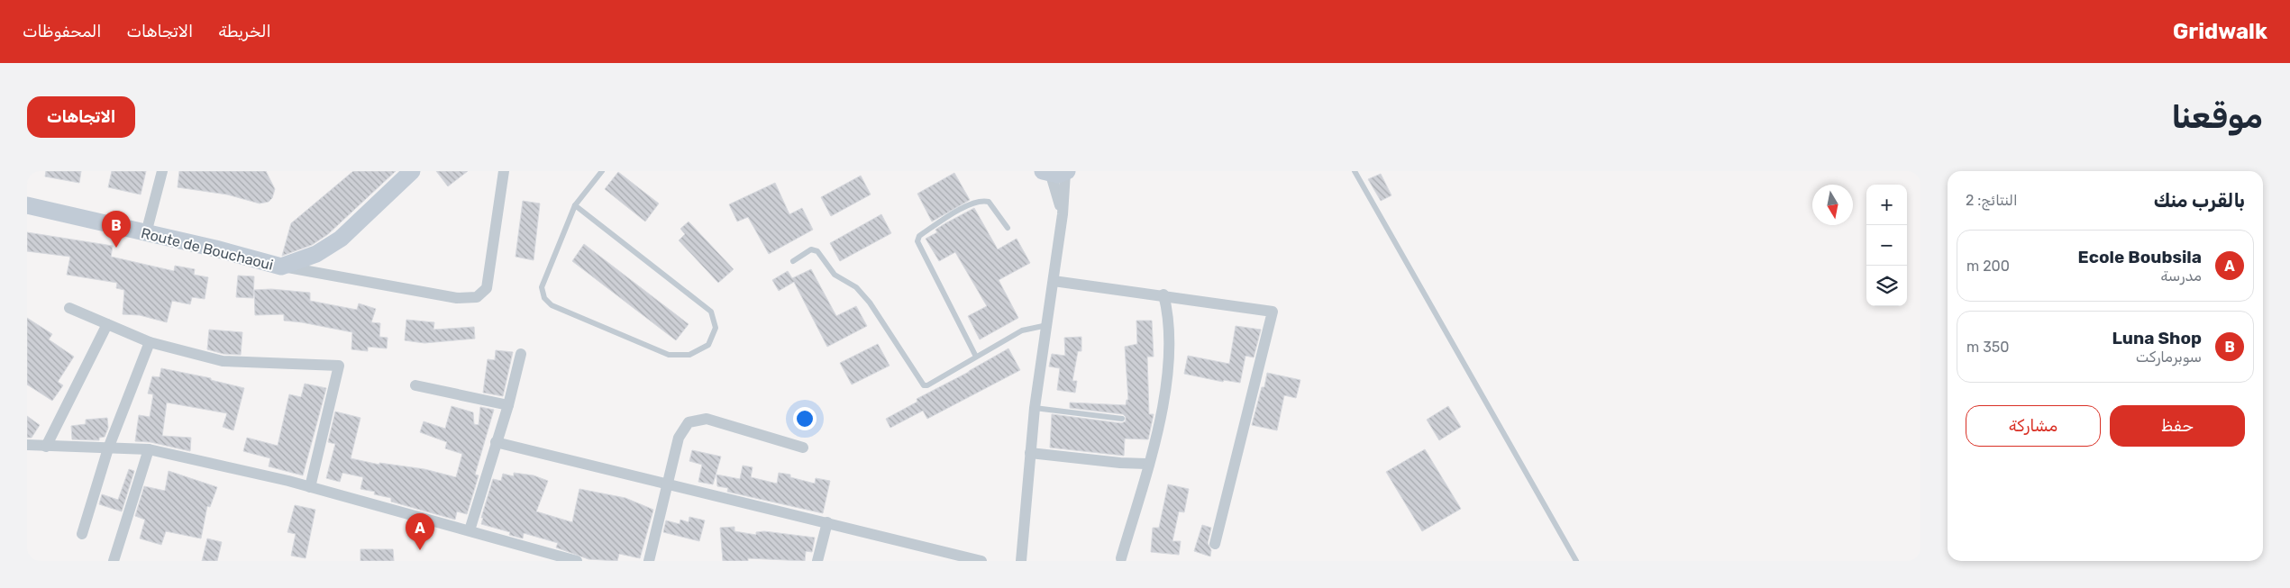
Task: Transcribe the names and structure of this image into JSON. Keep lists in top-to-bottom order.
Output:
{
  "streets": {
    "main road": ["Route de Bouchaoui"]
  },
  "north": "bottom",
  "page": {
    "header": "Gridwalk",
    "nav": ["الخريطة", "الاتجاهات", "المحفوظات"],
    "buttons": [
      "الاتجاهات",
      ["حفظ", "مشاركة"]
    ],
    "title": "موقعنا",
    "heading": ["بالقرب منك", "النتائج: 2"],
    "map_buttons": ["+", "−"],
    "pins": ["B", "A"],
    "list": [
      {
        "mark": "A",
        "name": "Ecole Boubsila",
        "note": "مدرسة",
        "value": "200 m"
      },
      {
        "mark": "B",
        "name": "Luna Shop",
        "note": "سوبرماركت",
        "value": "350 m"
      }
    ]
  }
}
